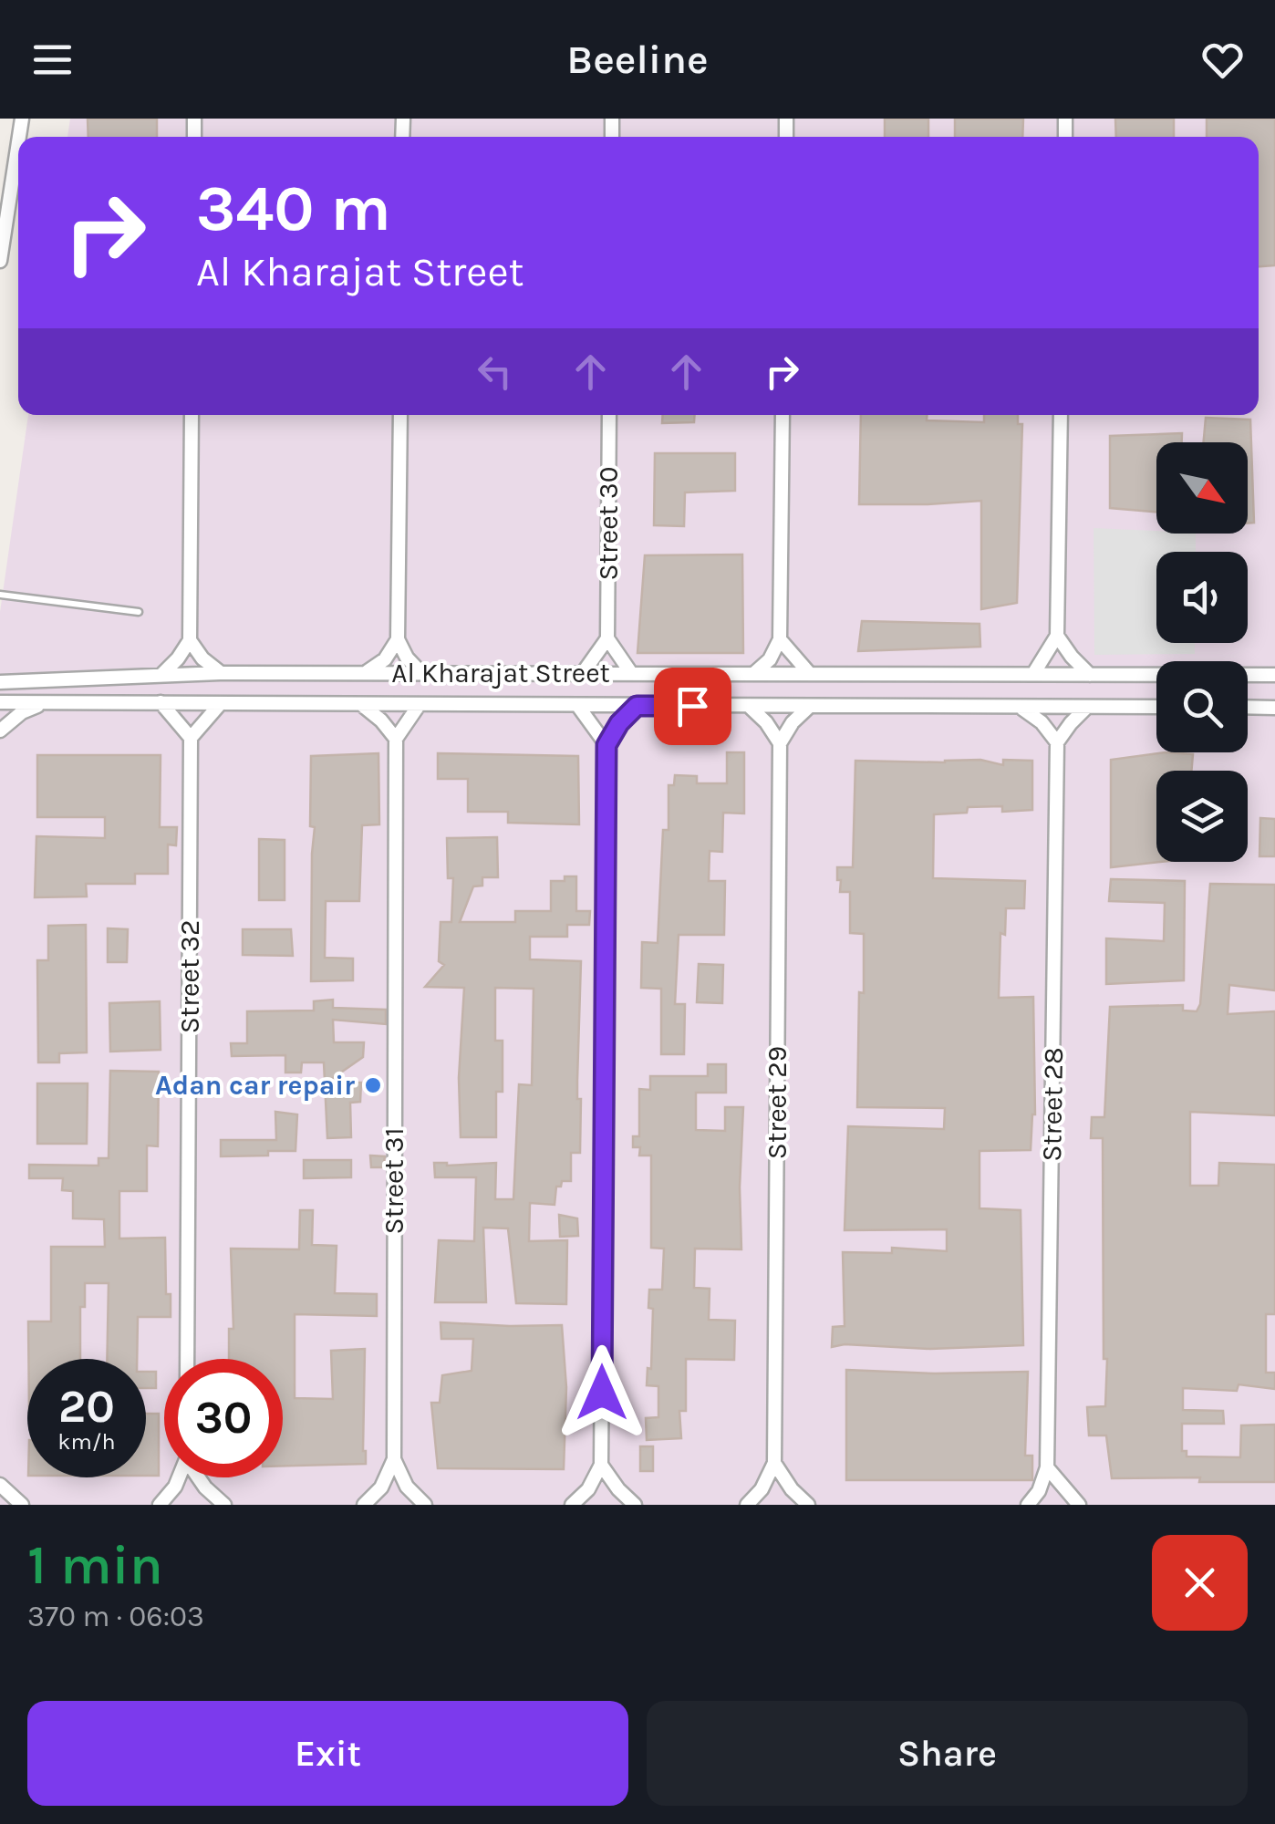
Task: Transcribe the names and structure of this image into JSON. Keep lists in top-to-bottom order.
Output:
{
  "streets": {
    "street": [
      "Street 30",
      "Al Kharajat Street",
      "Street 32",
      "Street 29",
      "Street 28",
      "Street 31"
    ]
  },
  "places": ["Adan car repair"],
  "north": "bottom right",
  "page": {
    "header": "Beeline",
    "turn": ["340 m", "Al Kharajat Street"],
    "speed": "20 km/h",
    "limit": "30",
    "heading": ["1 min", "370 m · 06:03"],
    "buttons": ["Exit", "Share"]
  }
}
